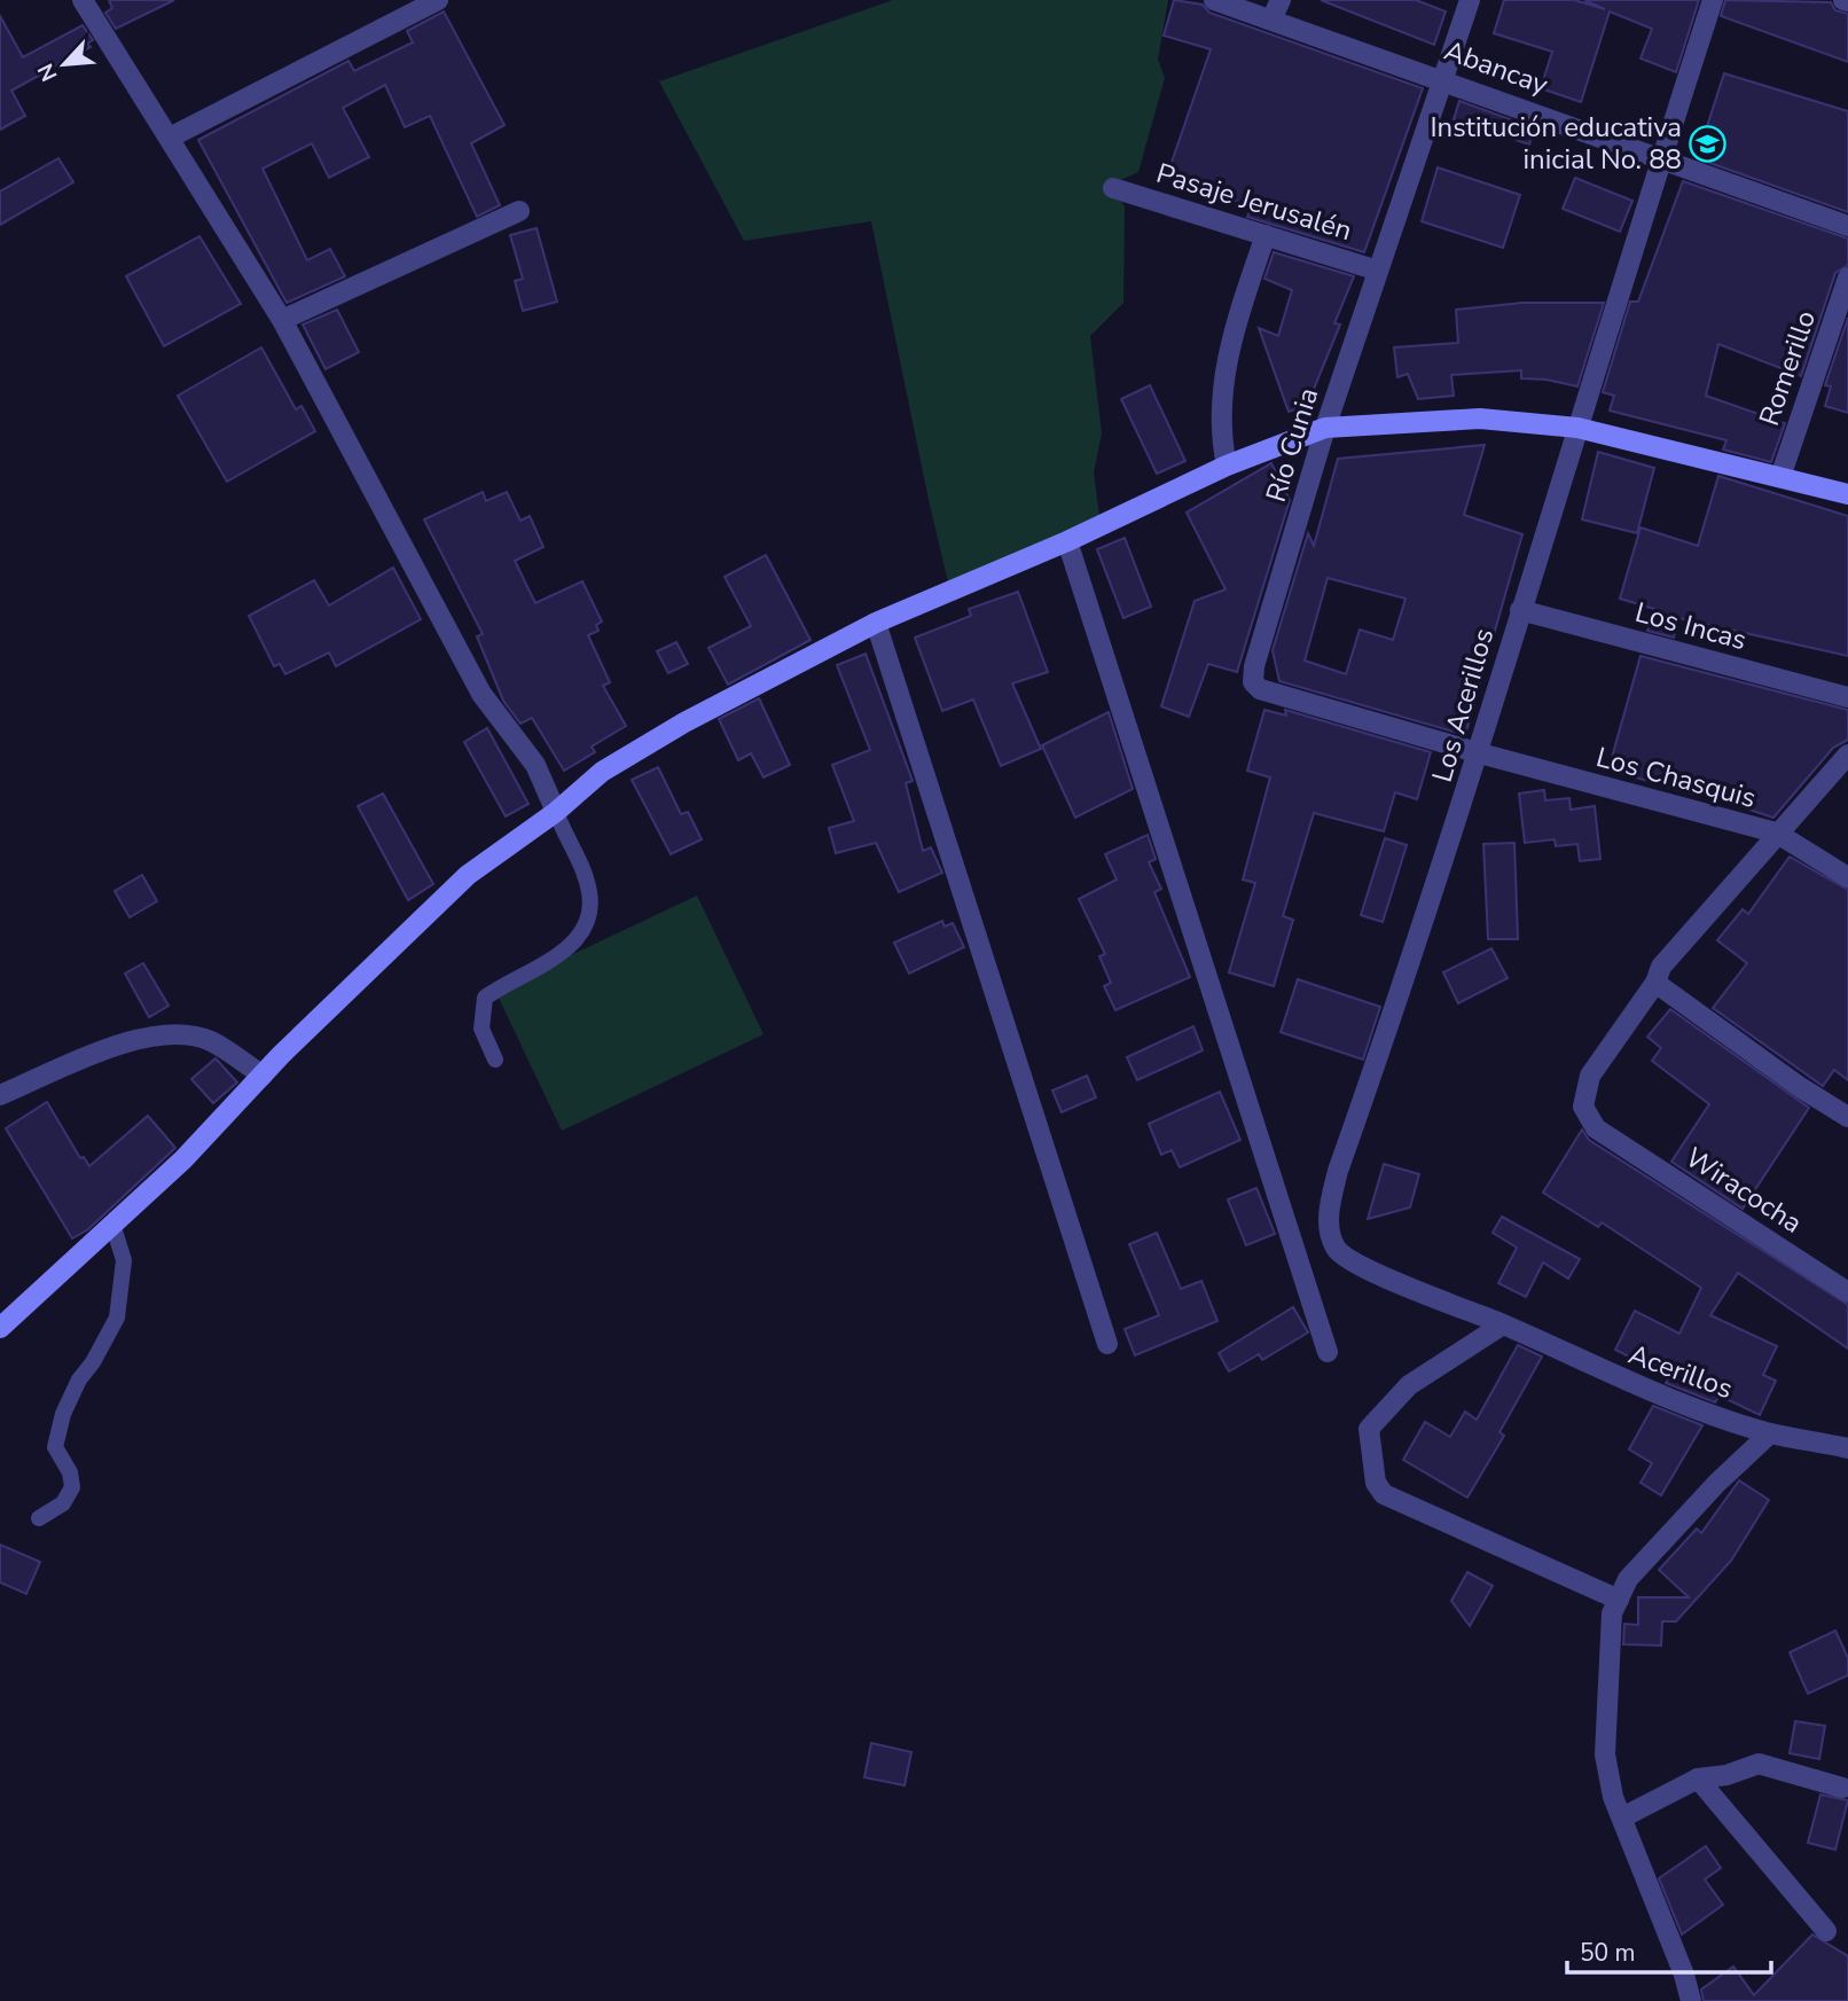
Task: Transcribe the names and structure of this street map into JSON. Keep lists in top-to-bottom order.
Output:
{
  "streets": {
    "street": [
      "Abancay",
      "Pasaje Jerusalén",
      "Romerillo",
      "Río Cunia",
      "Los Incas",
      "Los Acerillos",
      "Los Chasquis",
      "Wiracocha",
      "Acerillos"
    ]
  },
  "crossings": [
    ["Abancay", "Río Cunia"],
    ["Abancay", "Los Acerillos"],
    ["Pasaje Jerusalén", "Río Cunia"],
    ["Río Cunia", "Los Acerillos"],
    ["Río Cunia", "Los Chasquis"],
    ["Los Incas", "Los Acerillos"],
    ["Los Acerillos", "Los Chasquis"],
    ["Los Acerillos", "Acerillos"]
  ],
  "places": {
    "school or university": ["Institución educativa inicial No. 88"]
  },
  "scale_bar": "50 m",
  "north": "bottom left"
}
